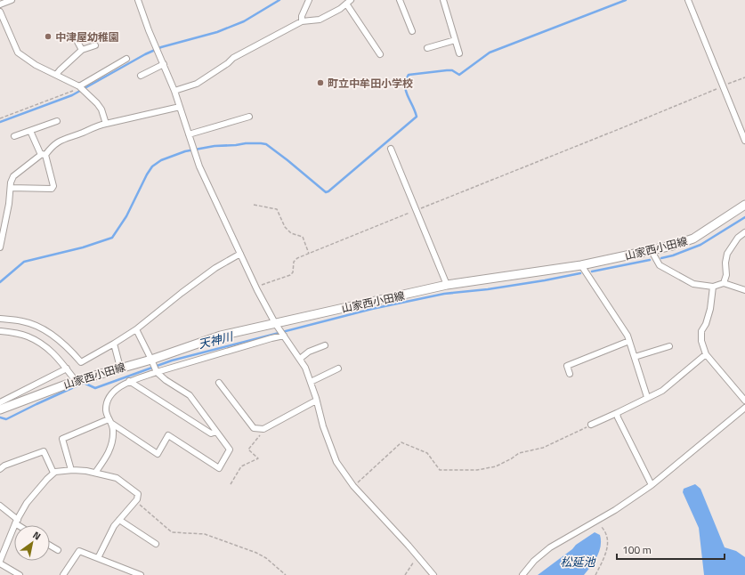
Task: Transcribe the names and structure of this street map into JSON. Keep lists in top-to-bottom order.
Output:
{
  "streets": {
    "main road": ["山家西小田線"]
  },
  "water": ["天神川", "松延池"],
  "places": ["中津屋幼稚園", "町立中牟田小学校"],
  "scale_bar": "100 m",
  "north": "top right"
}
